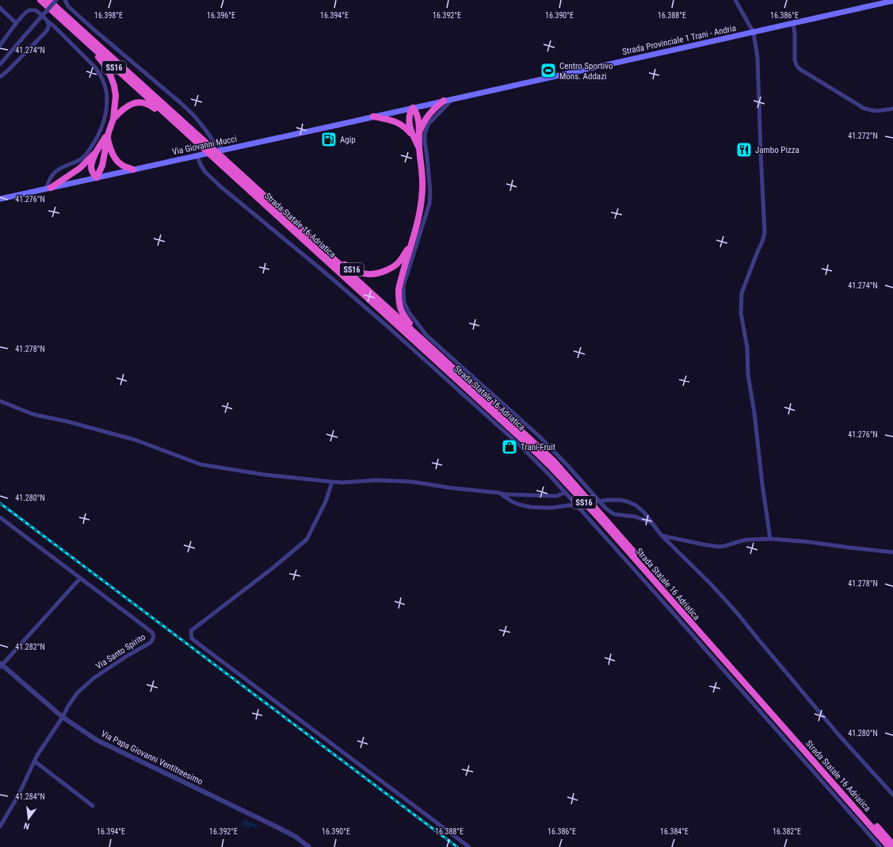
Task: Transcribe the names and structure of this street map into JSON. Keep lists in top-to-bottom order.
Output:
{
  "streets": {
    "highway": ["SS16", "Strada Statale 16 Adriatica"],
    "main road": ["Strada Provinciale 1 Trani - Andria", "Via Giovanni Mucci"],
    "street": ["Via Santo Spirito", "Via Papa Giovanni Ventitreesimo"]
  },
  "crossings": [
    ["Strada Provinciale 1 Trani - Andria", "SS16"],
    ["Strada Provinciale 1 Trani - Andria", "Via Giovanni Mucci"],
    ["SS16", "Via Giovanni Mucci"],
    ["SS16", "Strada Statale 16 Adriatica"],
    ["Via Santo Spirito", "Via Papa Giovanni Ventitreesimo"]
  ],
  "places": {
    "sports": ["Centro Sportivo Mons. Addazi"],
    "fuel station": ["Agip"],
    "restaurant": ["Jambo Pizza"],
    "shop": ["Trani-Fruit"]
  },
  "north": "bottom",
  "coordinates": [
    "16.398°E",
    "16.396°E",
    "16.394°E",
    "16.392°E",
    "16.390°E",
    "16.388°E",
    "16.386°E",
    "41.274°N",
    "41.272°N",
    "41.276°N",
    "41.278°N",
    "41.280°N",
    "41.282°N",
    "41.284°N",
    "16.384°E",
    "16.382°E"
  ]
}
